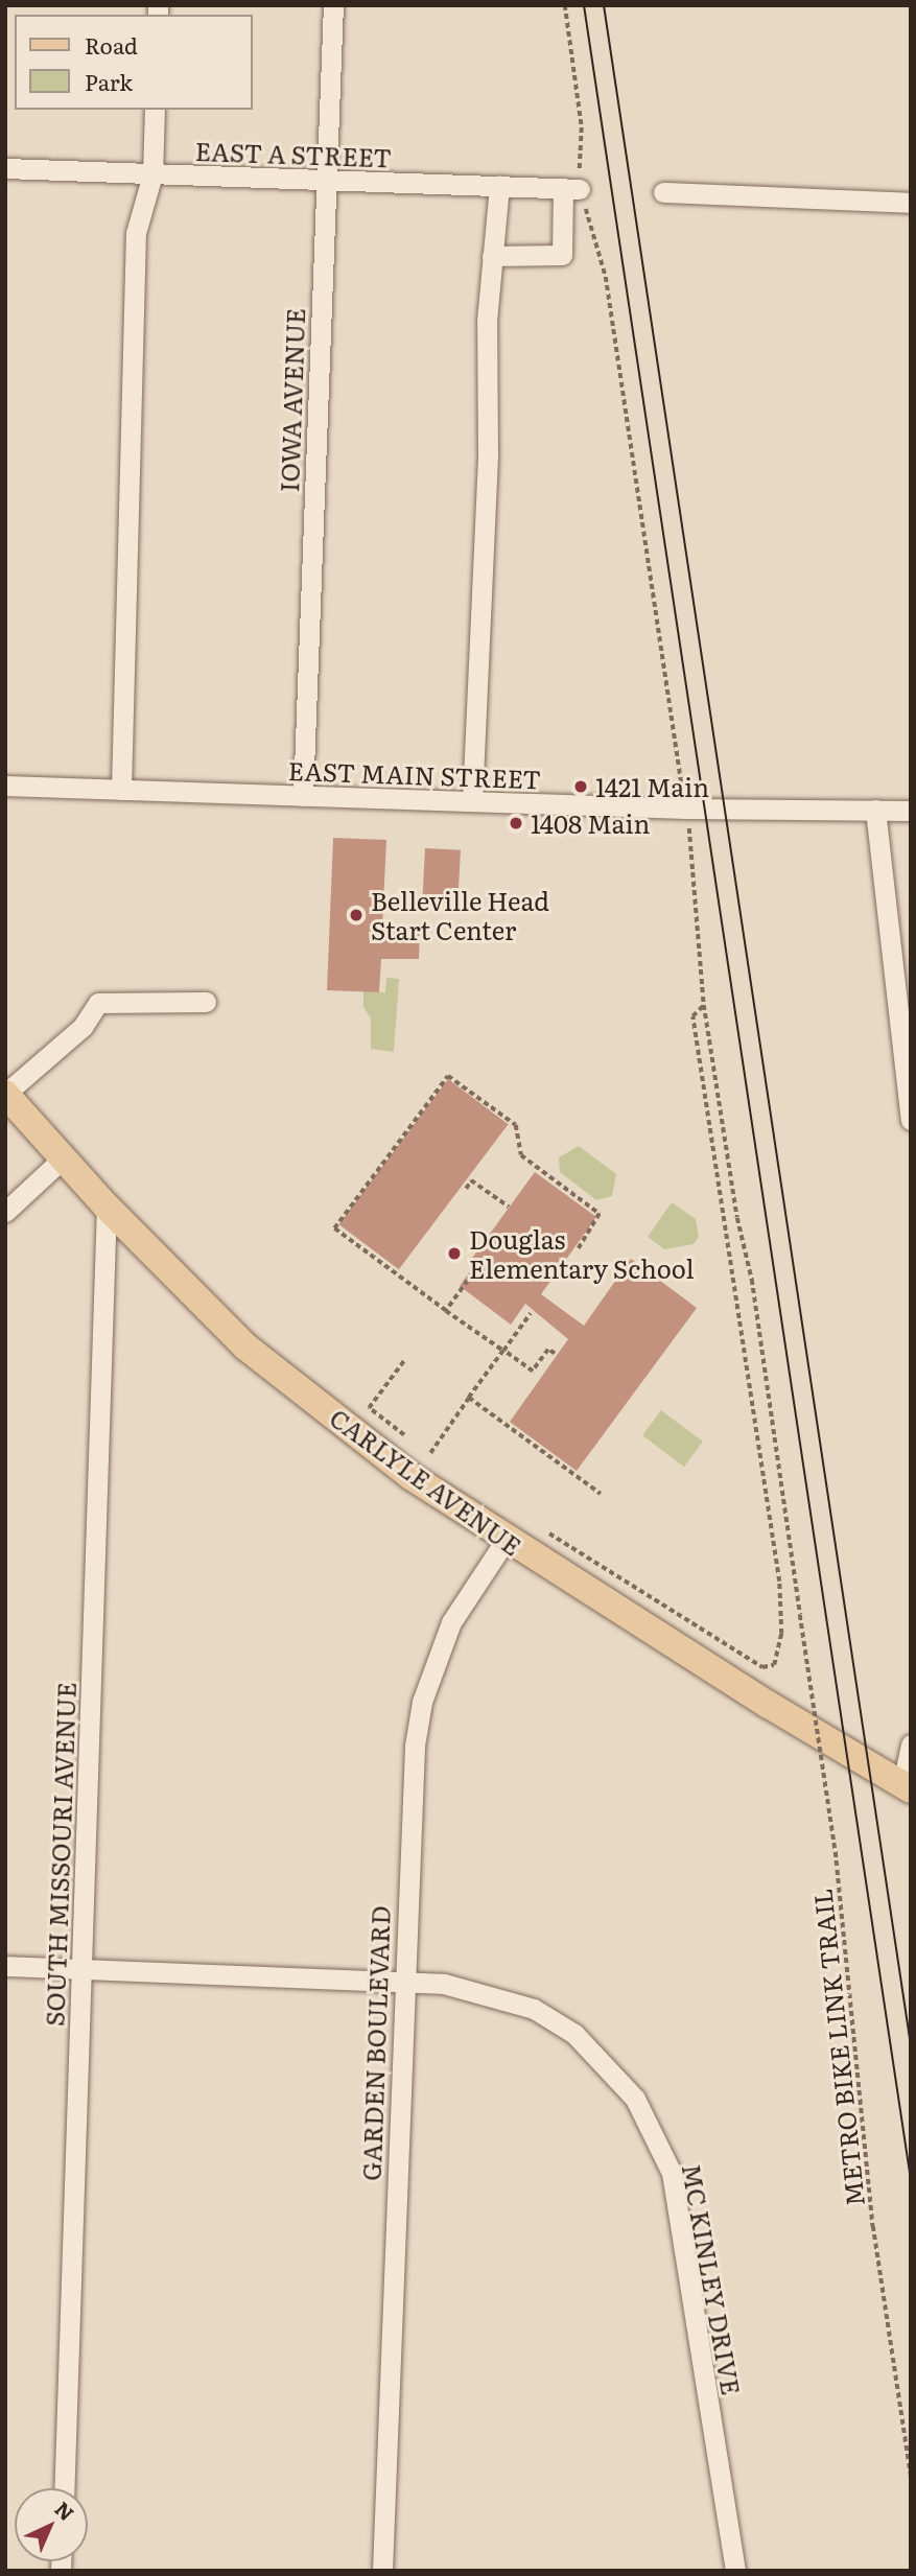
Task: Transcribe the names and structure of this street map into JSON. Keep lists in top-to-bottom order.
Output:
{
  "streets": {
    "main road": ["CARLYLE AVENUE"],
    "street": [
      "EAST A STREET",
      "IOWA AVENUE",
      "EAST MAIN STREET",
      "SOUTH MISSOURI AVENUE",
      "GARDEN BOULEVARD",
      "MC KINLEY DRIVE"
    ],
    "path": ["METRO BIKE LINK TRAIL"]
  },
  "crossings": [
    ["EAST A STREET", "IOWA AVENUE"],
    ["IOWA AVENUE", "EAST MAIN STREET"],
    ["CARLYLE AVENUE", "SOUTH MISSOURI AVENUE"],
    ["CARLYLE AVENUE", "GARDEN BOULEVARD"],
    ["SOUTH MISSOURI AVENUE", "MC KINLEY DRIVE"],
    ["GARDEN BOULEVARD", "MC KINLEY DRIVE"]
  ],
  "places": [
    "1421 Main",
    "1408 Main",
    "Belleville Head Start Center",
    "Douglas Elementary School"
  ],
  "legend": ["Road", "Park"],
  "north": "top right"
}
